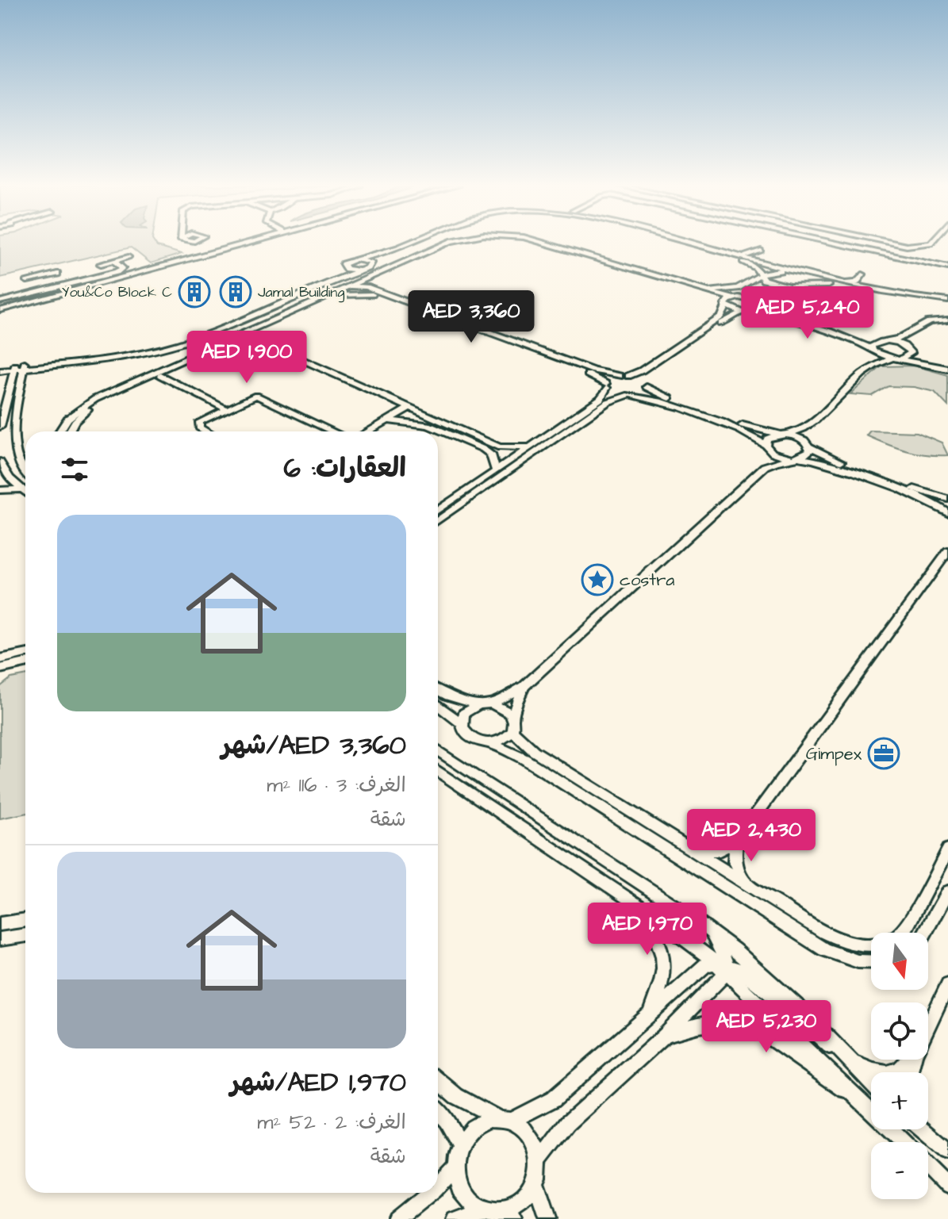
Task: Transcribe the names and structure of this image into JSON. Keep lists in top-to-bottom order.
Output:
{
  "places": {
    "building": ["You&Co Block C", "Jamal Building"],
    "place": ["costra"],
    "office": ["Gimpex"]
  },
  "north": "bottom",
  "page": {
    "price": [
      "AED 5,240",
      "AED 3,360",
      "AED 1,900",
      "AED 2,430",
      "AED 1,970",
      "AED 5,230"
    ],
    "heading": "العقارات: 6",
    "list": [
      {
        "name": "AED 3,360/شهر",
        "note": "الغرف: 3 · 116 m² · شقة"
      },
      {
        "name": "AED 1,970/شهر",
        "note": "الغرف: 2 · 52 m² · شقة"
      }
    ],
    "map_buttons": ["+", "−"]
  }
}
